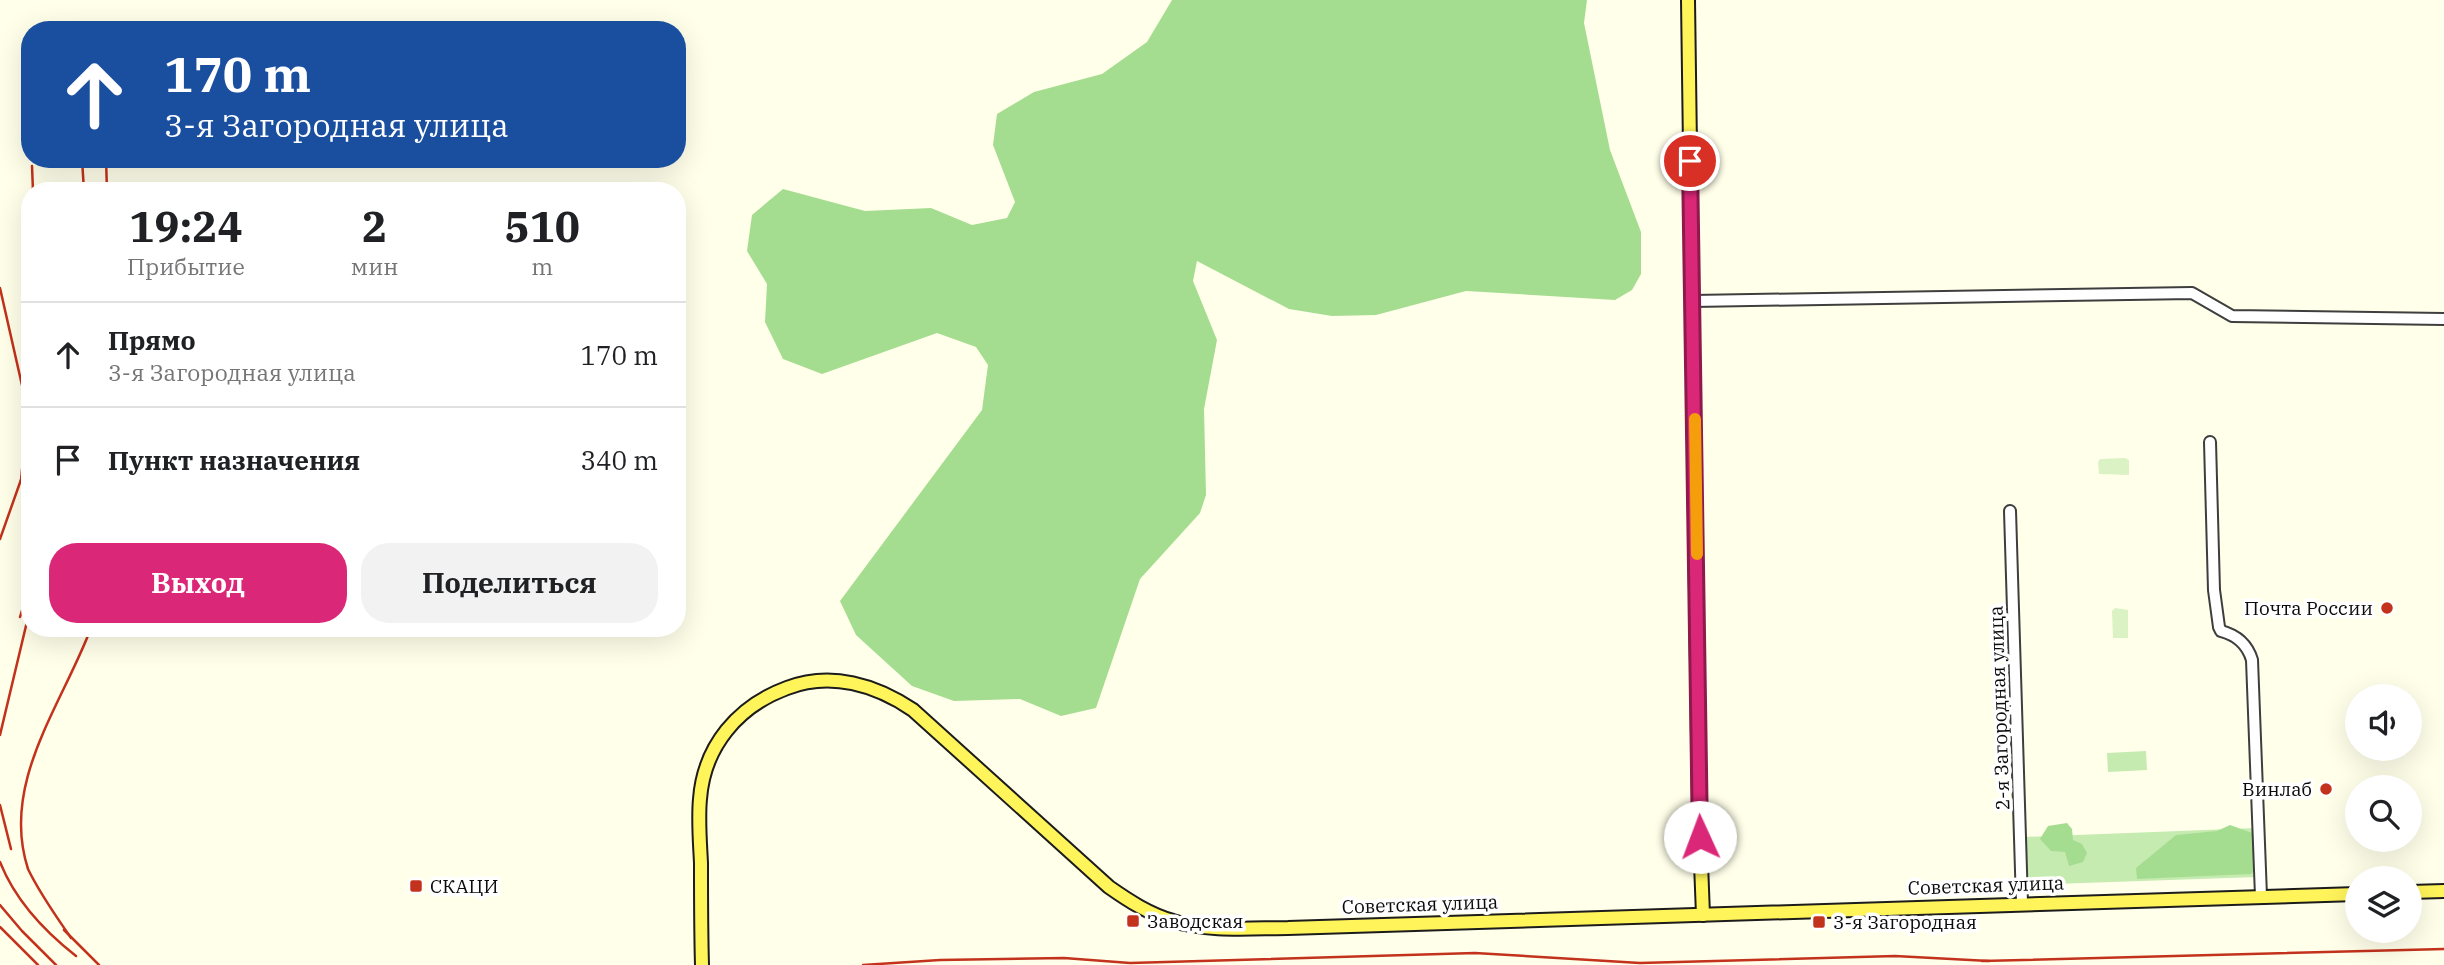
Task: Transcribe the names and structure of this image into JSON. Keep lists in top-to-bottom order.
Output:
{
  "streets": {
    "main road": ["Советская улица"],
    "street": ["2-я Загородная улица"]
  },
  "crossings": [
    ["2-я Загородная улица", "Советская улица"]
  ],
  "places": {
    "other": ["Почта России", "Винлаб"],
    "transit": ["СКАЦИ", "Заводская", "3-я Загородная"]
  },
  "page": {
    "turn": ["170 m", "3-я Загородная улица"],
    "eta": [
      "19:24",
      "Прибытие",
      "2",
      "мин",
      "510",
      "m"
    ],
    "list": [
      {
        "name": "Прямо",
        "note": "3-я Загородная улица",
        "value": "170 m"
      },
      {
        "name": "Пункт назначения",
        "value": "340 m"
      }
    ],
    "buttons": ["Выход", "Поделиться"]
  }
}
